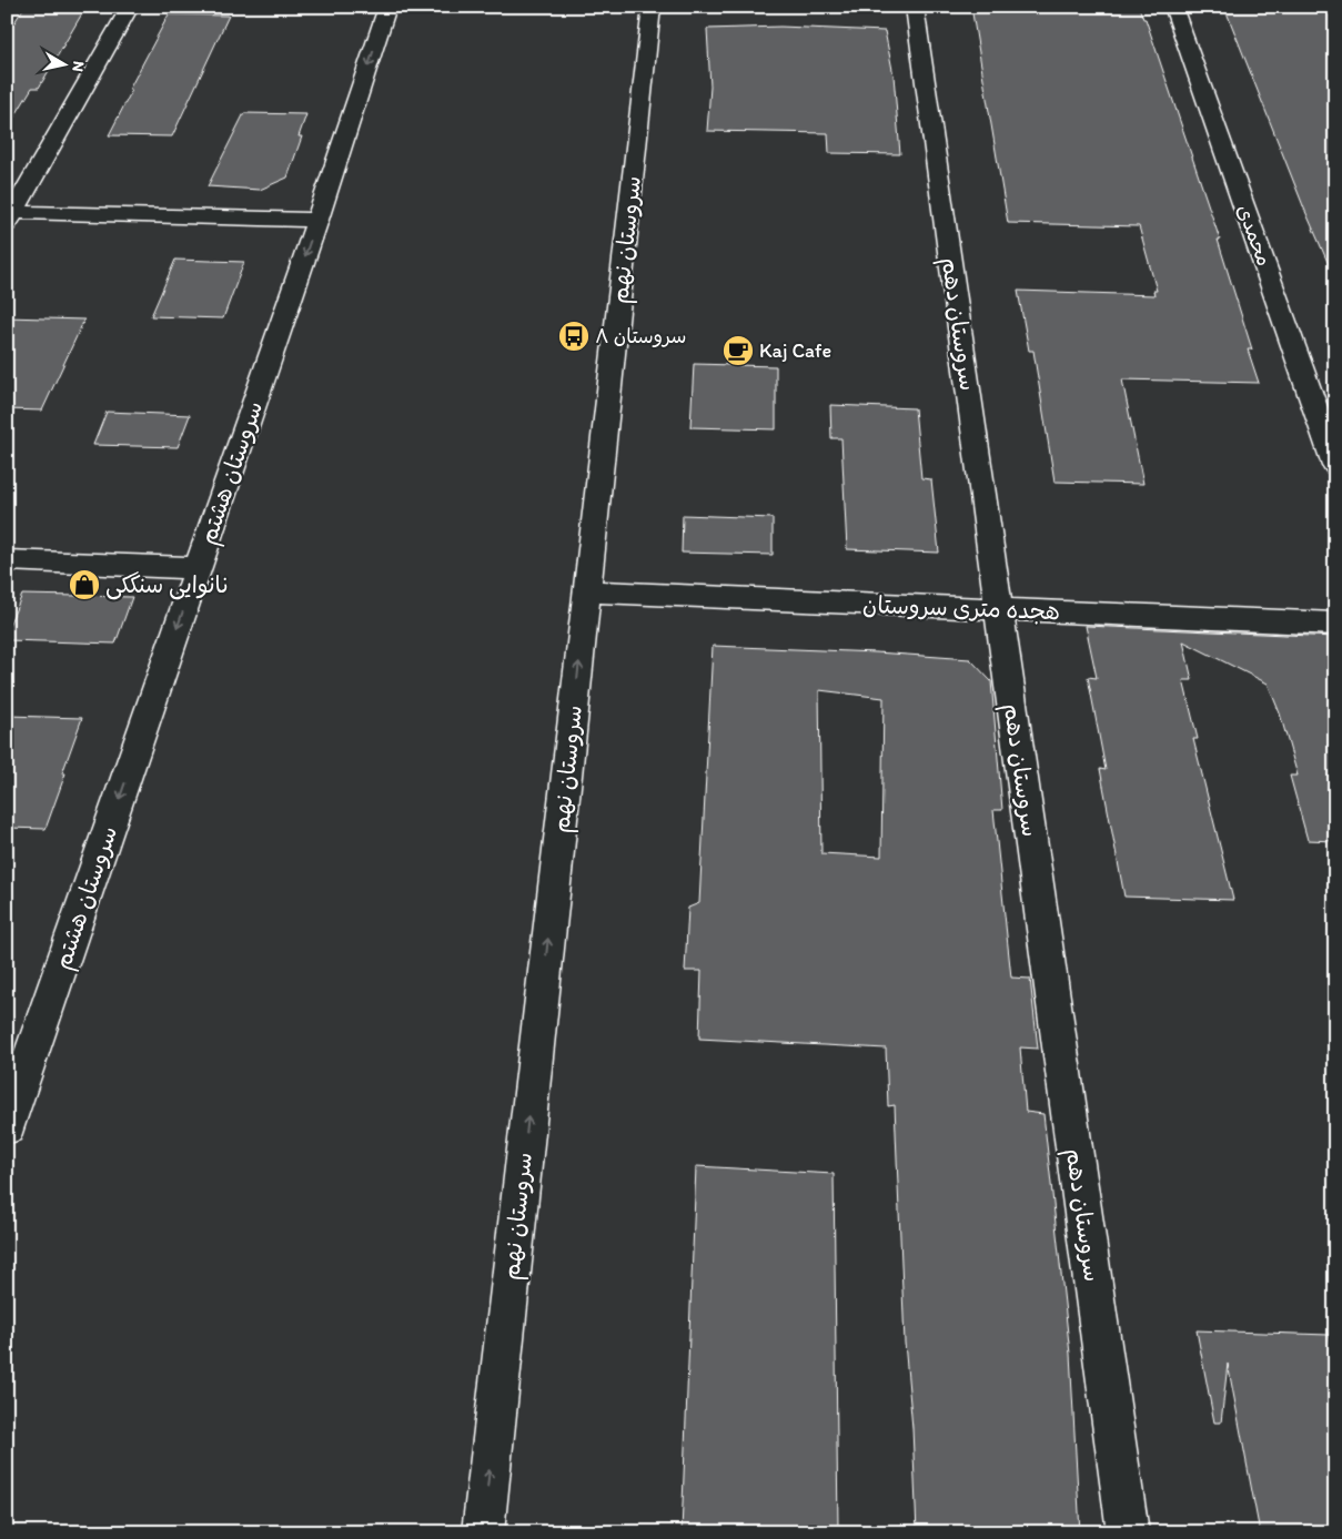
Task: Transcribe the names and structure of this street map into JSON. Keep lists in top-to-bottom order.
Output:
{
  "streets": {
    "street": [
      "محمدی",
      "سروستان نهم",
      "سروستان دهم",
      "سروستان هشتم",
      "هجده متری سروستان"
    ]
  },
  "crossings": [
    ["سروستان نهم", "هجده متری سروستان"],
    ["سروستان دهم", "هجده متری سروستان"]
  ],
  "one_way": ["سروستان نهم", "سروستان هشتم"],
  "places": {
    "bus stop": ["سروستان ٨"],
    "cafe": ["Kaj Cafe"],
    "shop": ["نانوایی سنگکی"]
  },
  "north": "right"
}
